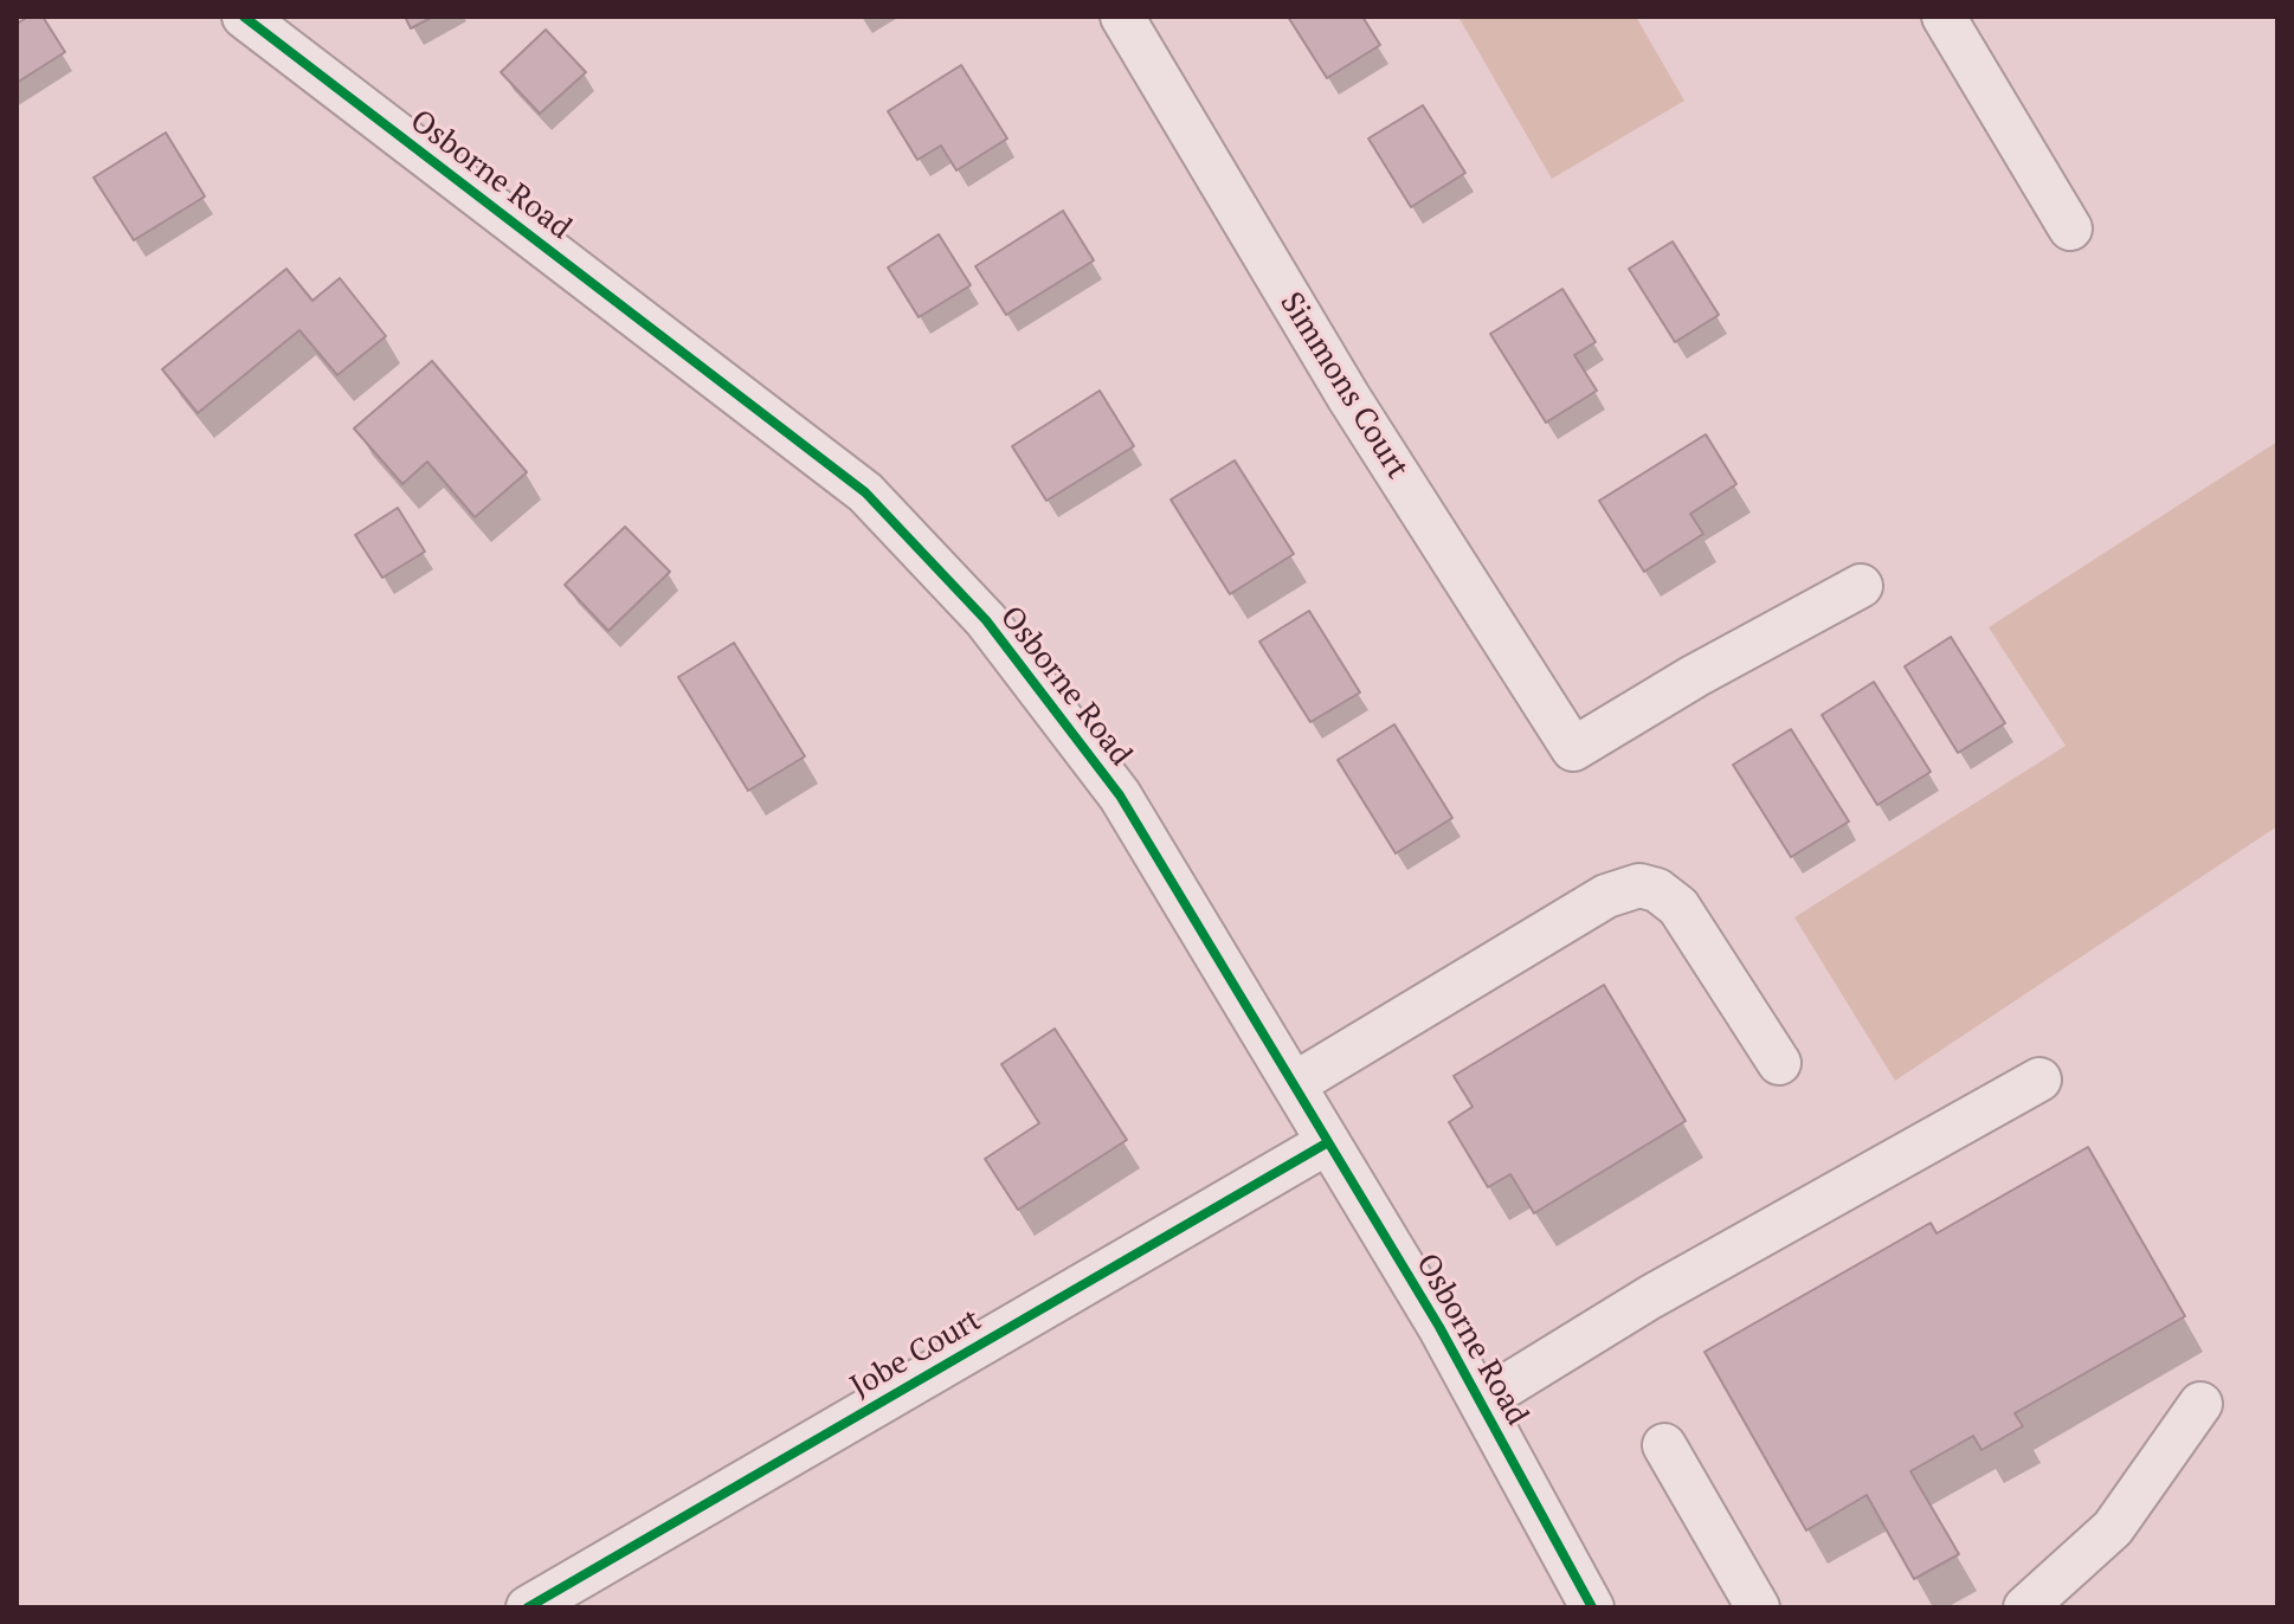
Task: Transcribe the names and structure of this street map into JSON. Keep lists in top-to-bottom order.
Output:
{
  "streets": {
    "street": ["Osborne Road", "Simmons Court", "Jobe Court"]
  },
  "crossings": [
    ["Osborne Road", "Jobe Court"]
  ]
}
